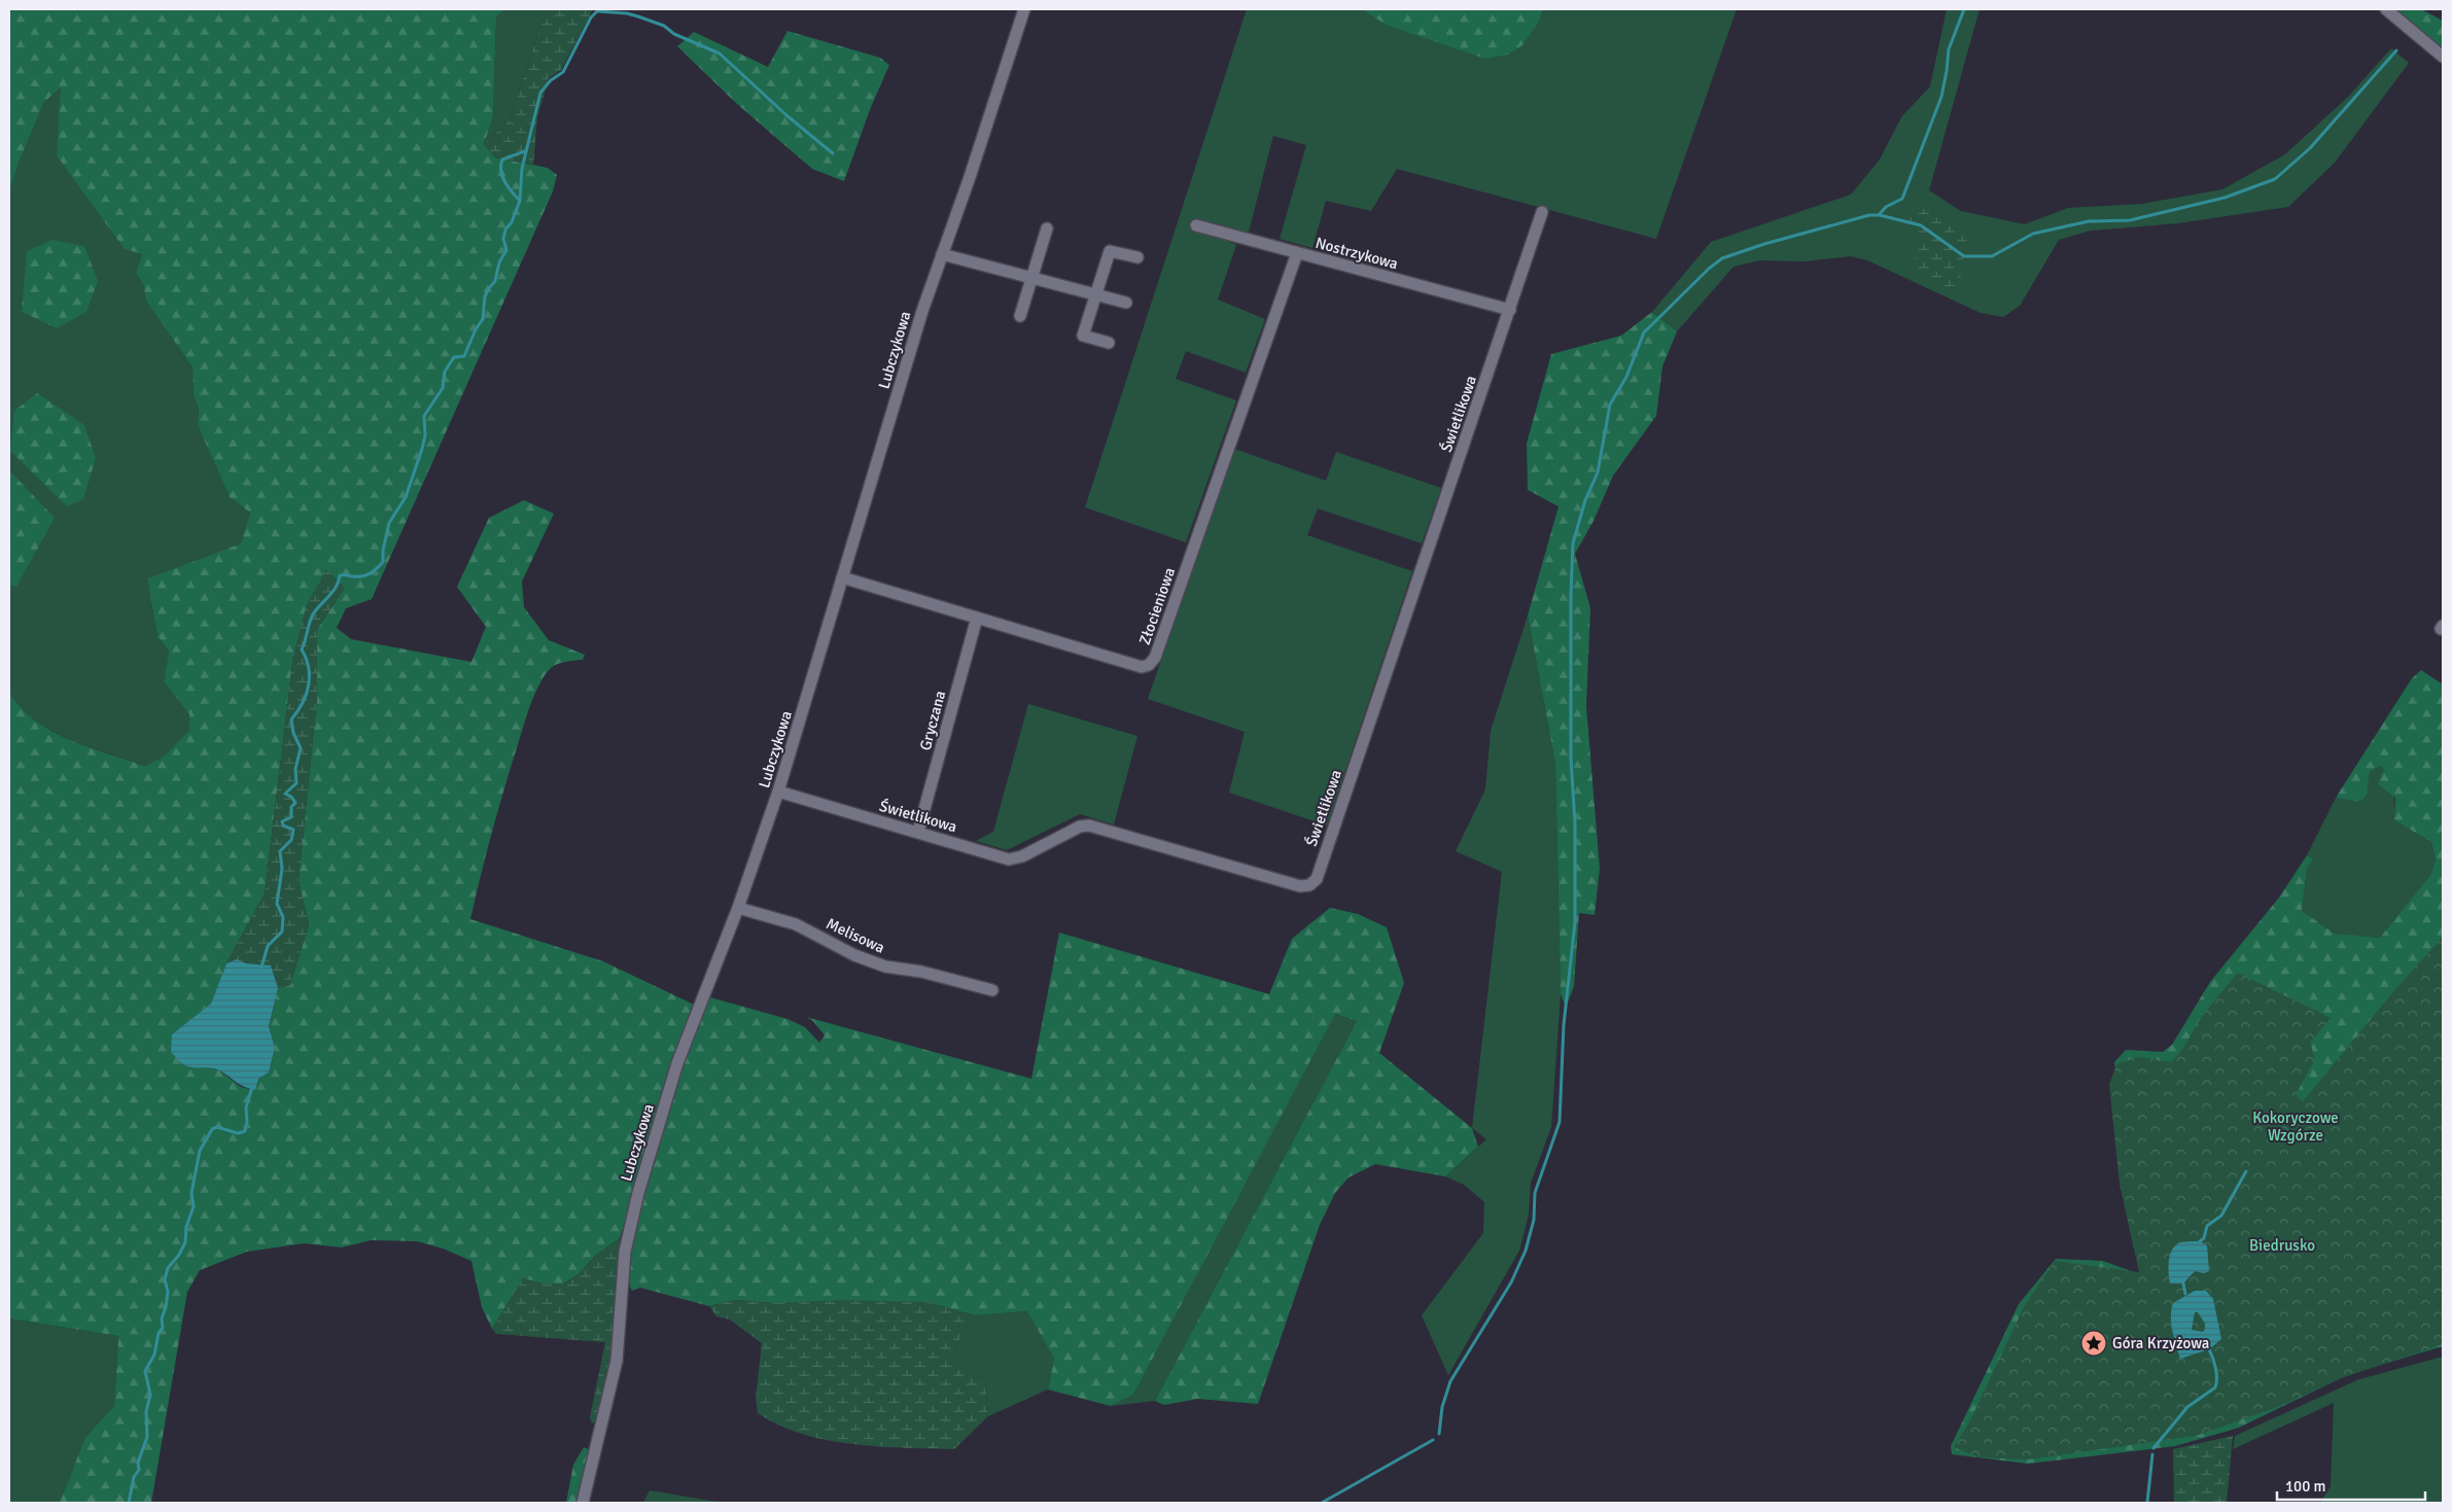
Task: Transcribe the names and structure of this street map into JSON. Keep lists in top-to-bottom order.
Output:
{
  "streets": {
    "street": [
      "Nostrzykowa",
      "Lubczykowa",
      "Świetlikowa",
      "Złocieniowa",
      "Gryczana",
      "Melisowa"
    ]
  },
  "crossings": [
    ["Nostrzykowa", "Świetlikowa"],
    ["Nostrzykowa", "Złocieniowa"],
    ["Lubczykowa", "Świetlikowa"],
    ["Lubczykowa", "Złocieniowa"],
    ["Lubczykowa", "Melisowa"],
    ["Świetlikowa", "Gryczana"],
    ["Złocieniowa", "Gryczana"]
  ],
  "parks": ["Kokoryczowe Wzgórze", "Biedrusko"],
  "places": {
    "place": ["Góra Krzyżowa"]
  },
  "scale_bar": "100 m"
}
